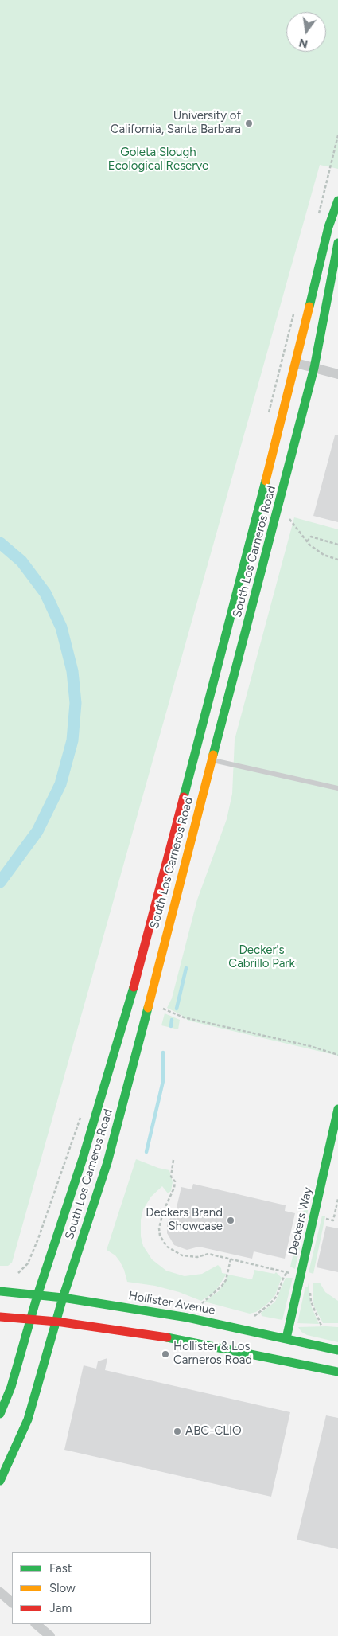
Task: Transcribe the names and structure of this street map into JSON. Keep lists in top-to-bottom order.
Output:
{
  "streets": {
    "main road": ["South Los Carneros Road", "Deckers Way", "Hollister Avenue"]
  },
  "crossings": [
    ["South Los Carneros Road", "Hollister Avenue"],
    ["Deckers Way", "Hollister Avenue"]
  ],
  "parks": ["Goleta Slough Ecological Reserve", "Decker's Cabrillo Park"],
  "places": [
    "University of California, Santa Barbara",
    "Deckers Brand Showcase",
    "Hollister & Los Carneros Road",
    "ABC-CLIO"
  ],
  "legend": ["Fast", "Slow", "Jam"],
  "north": "bottom"
}
